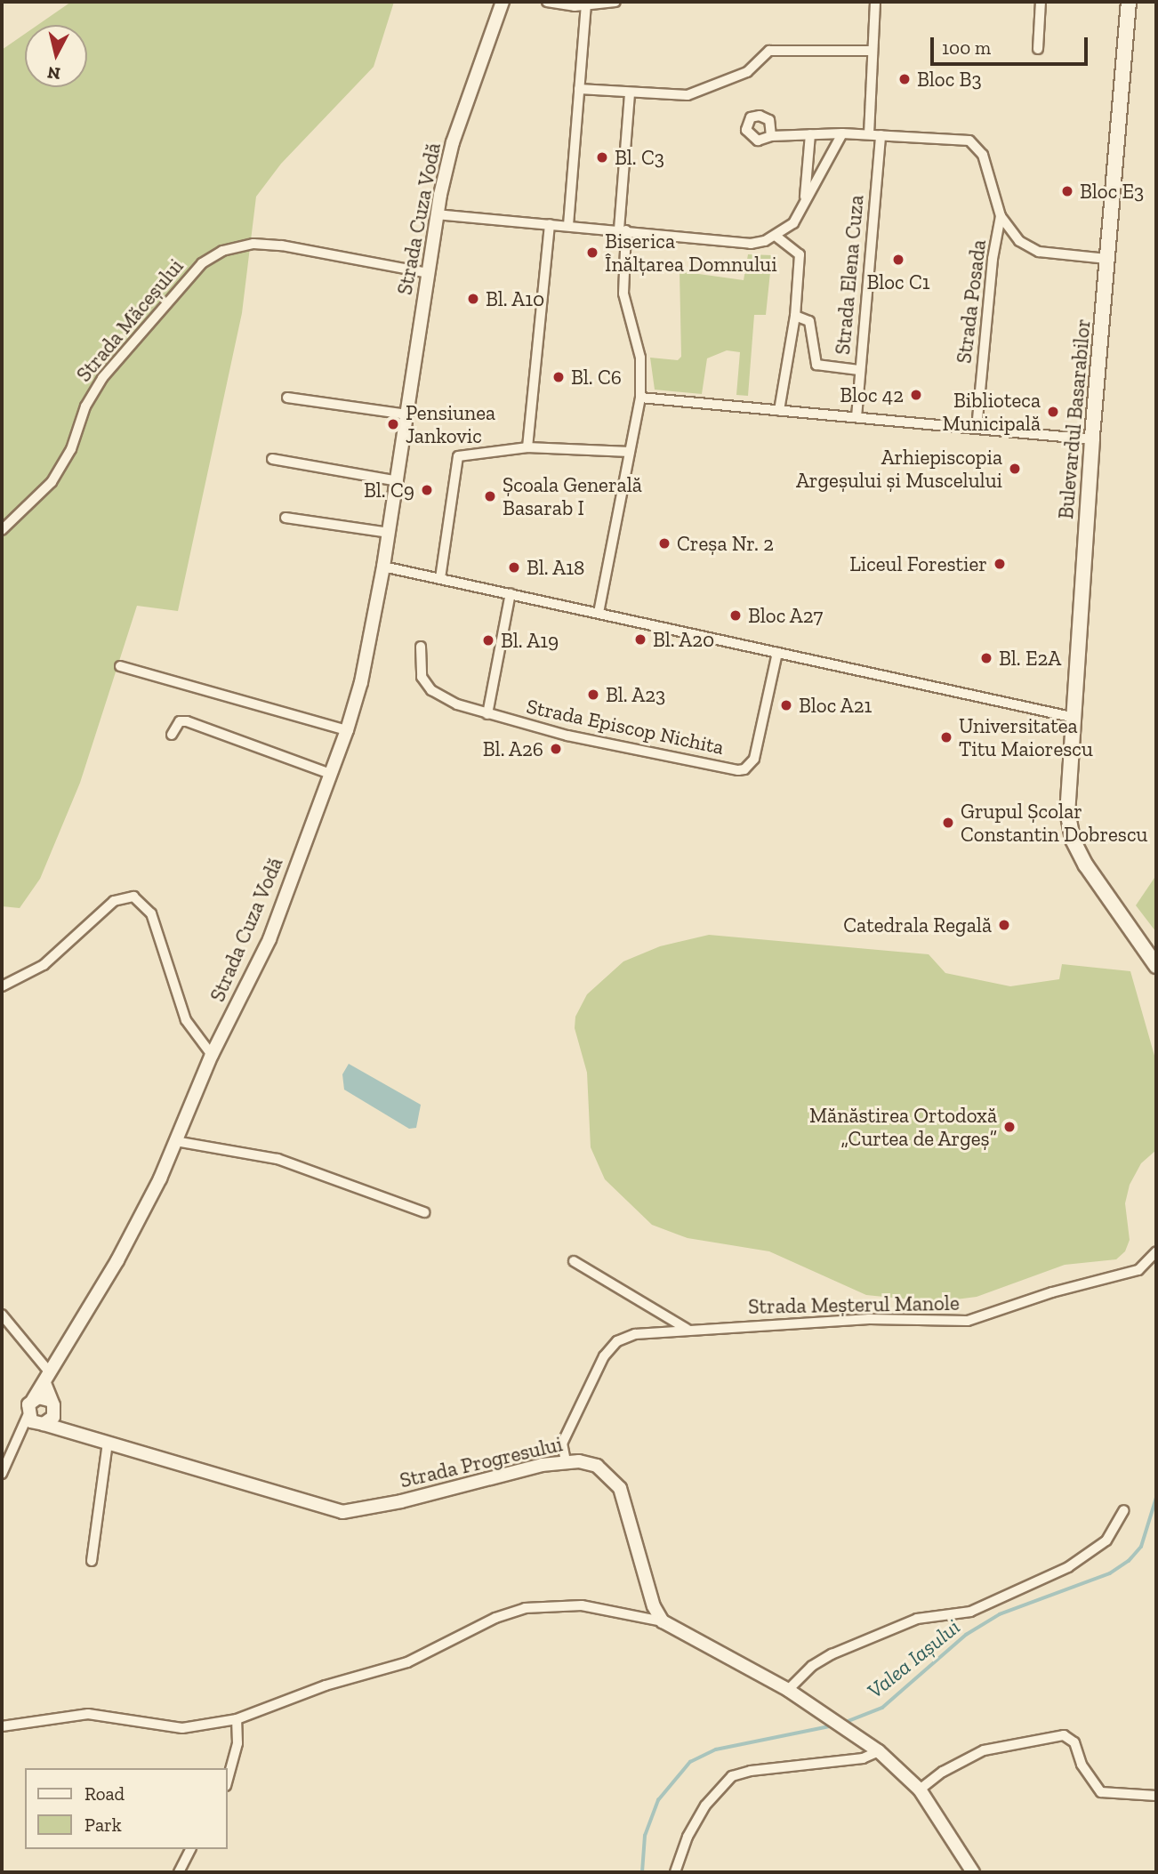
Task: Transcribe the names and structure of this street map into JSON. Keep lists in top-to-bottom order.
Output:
{
  "streets": {
    "main road": ["Bulevardul Basarabilor"],
    "street": [
      "Strada Cuza Vodă",
      "Strada Elena Cuza",
      "Strada Posada",
      "Strada Măceșului",
      "Strada Episcop Nichita",
      "Strada Meșterul Manole",
      "Strada Progresului"
    ]
  },
  "crossings": [
    ["Strada Cuza Vodă", "Strada Măceșului"],
    ["Strada Cuza Vodă", "Strada Progresului"],
    ["Strada Meșterul Manole", "Strada Progresului"]
  ],
  "water": ["Valea Iașului"],
  "places": [
    "Bloc B3",
    "Bl. C3",
    "Bloc E3",
    "Biserica Înălțarea Domnului",
    "Bloc C1",
    "Bl. A10",
    "Bl. C6",
    "Bloc 42",
    "Biblioteca Municipală",
    "Pensiunea Jankovic",
    "Arhiepiscopia Argeșului și Muscelului",
    "Bl. C9",
    "Școala Generală Basarab I",
    "Creșa Nr. 2",
    "Liceul Forestier",
    "Bl. A18",
    "Bloc A27",
    "Bl. A20",
    "Bl. A19",
    "Bl. E2A",
    "Bl. A23",
    "Bloc A21",
    "Universitatea Titu Maiorescu",
    "Bl. A26",
    "Grupul Școlar Constantin Dobrescu",
    "Catedrala Regală",
    "Mănăstirea Ortodoxă „Curtea de Argeș”"
  ],
  "legend": ["Road", "Park"],
  "scale_bar": "100 m",
  "north": "bottom"
}
